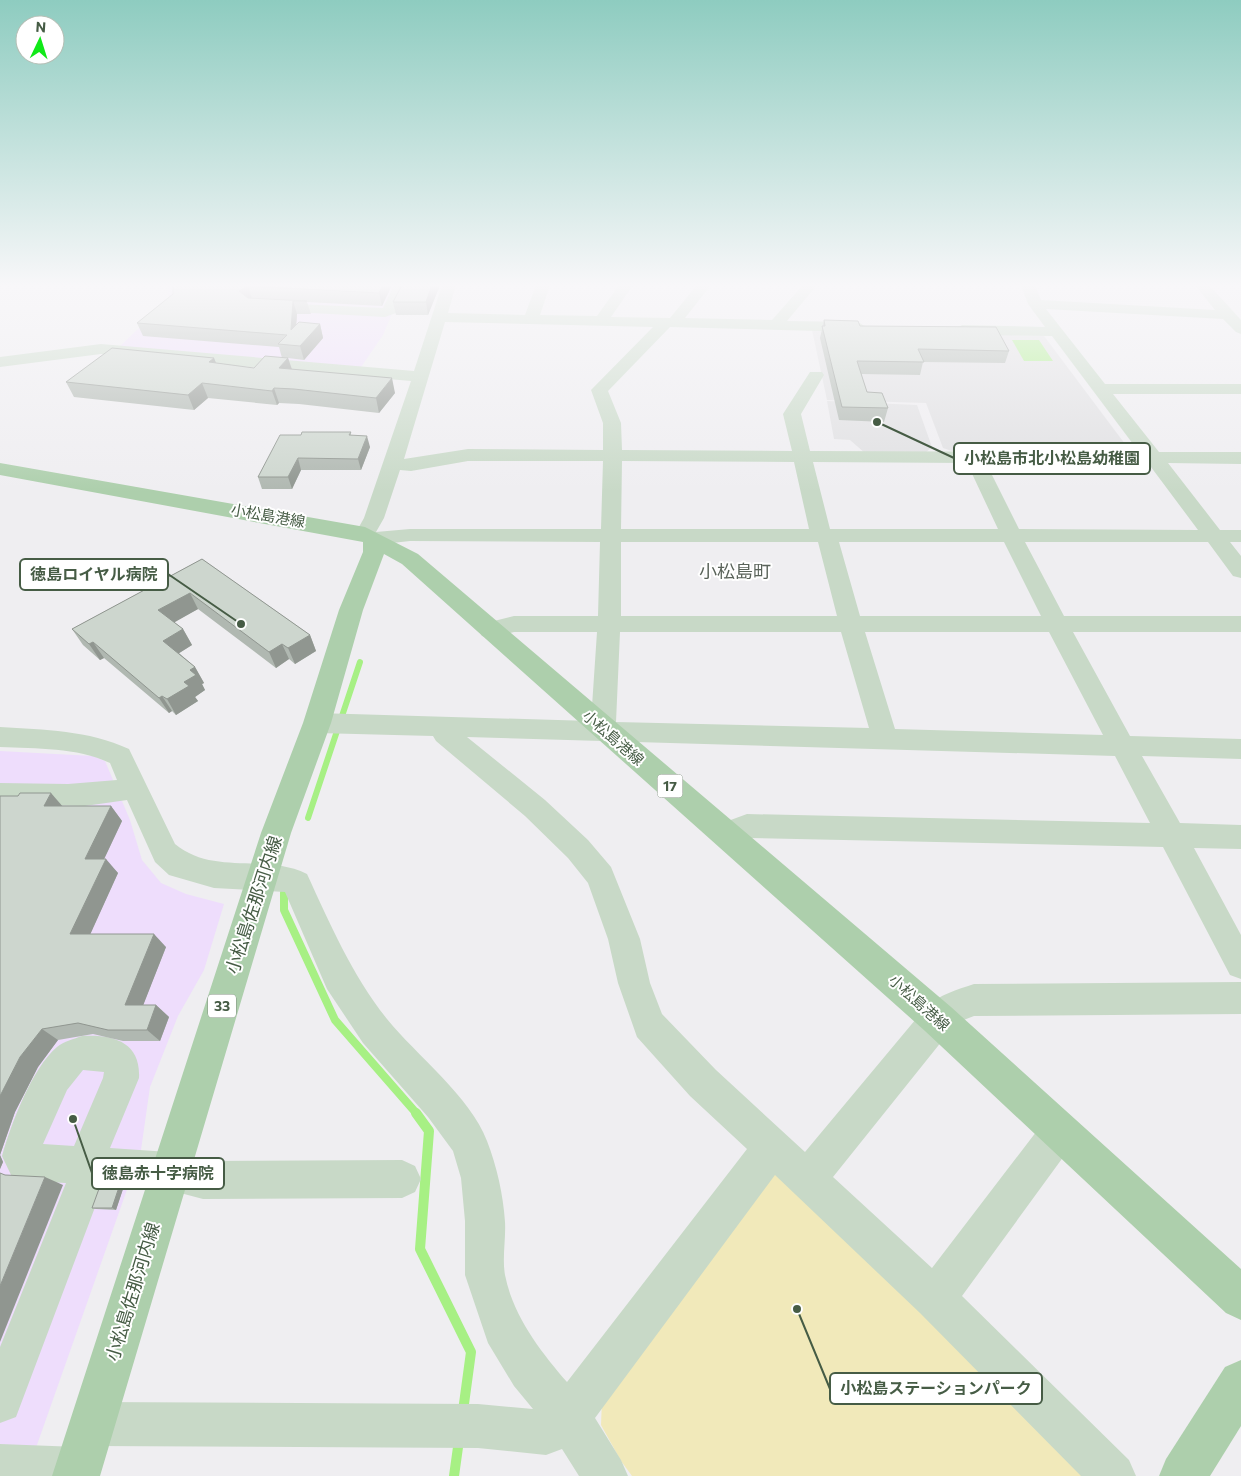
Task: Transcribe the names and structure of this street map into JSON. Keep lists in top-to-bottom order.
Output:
{
  "streets": {
    "main road": [
      "小松島港線",
      "17",
      "小松島佐那河内線",
      "33"
    ]
  },
  "crossings": [
    ["小松島港線", "小松島佐那河内線"]
  ],
  "districts": ["小松島町"],
  "places": [
    "小松島市北小松島幼稚園",
    "徳島ロイヤル病院",
    "徳島赤十字病院",
    "小松島ステーションパーク"
  ],
  "north": "top"
}
